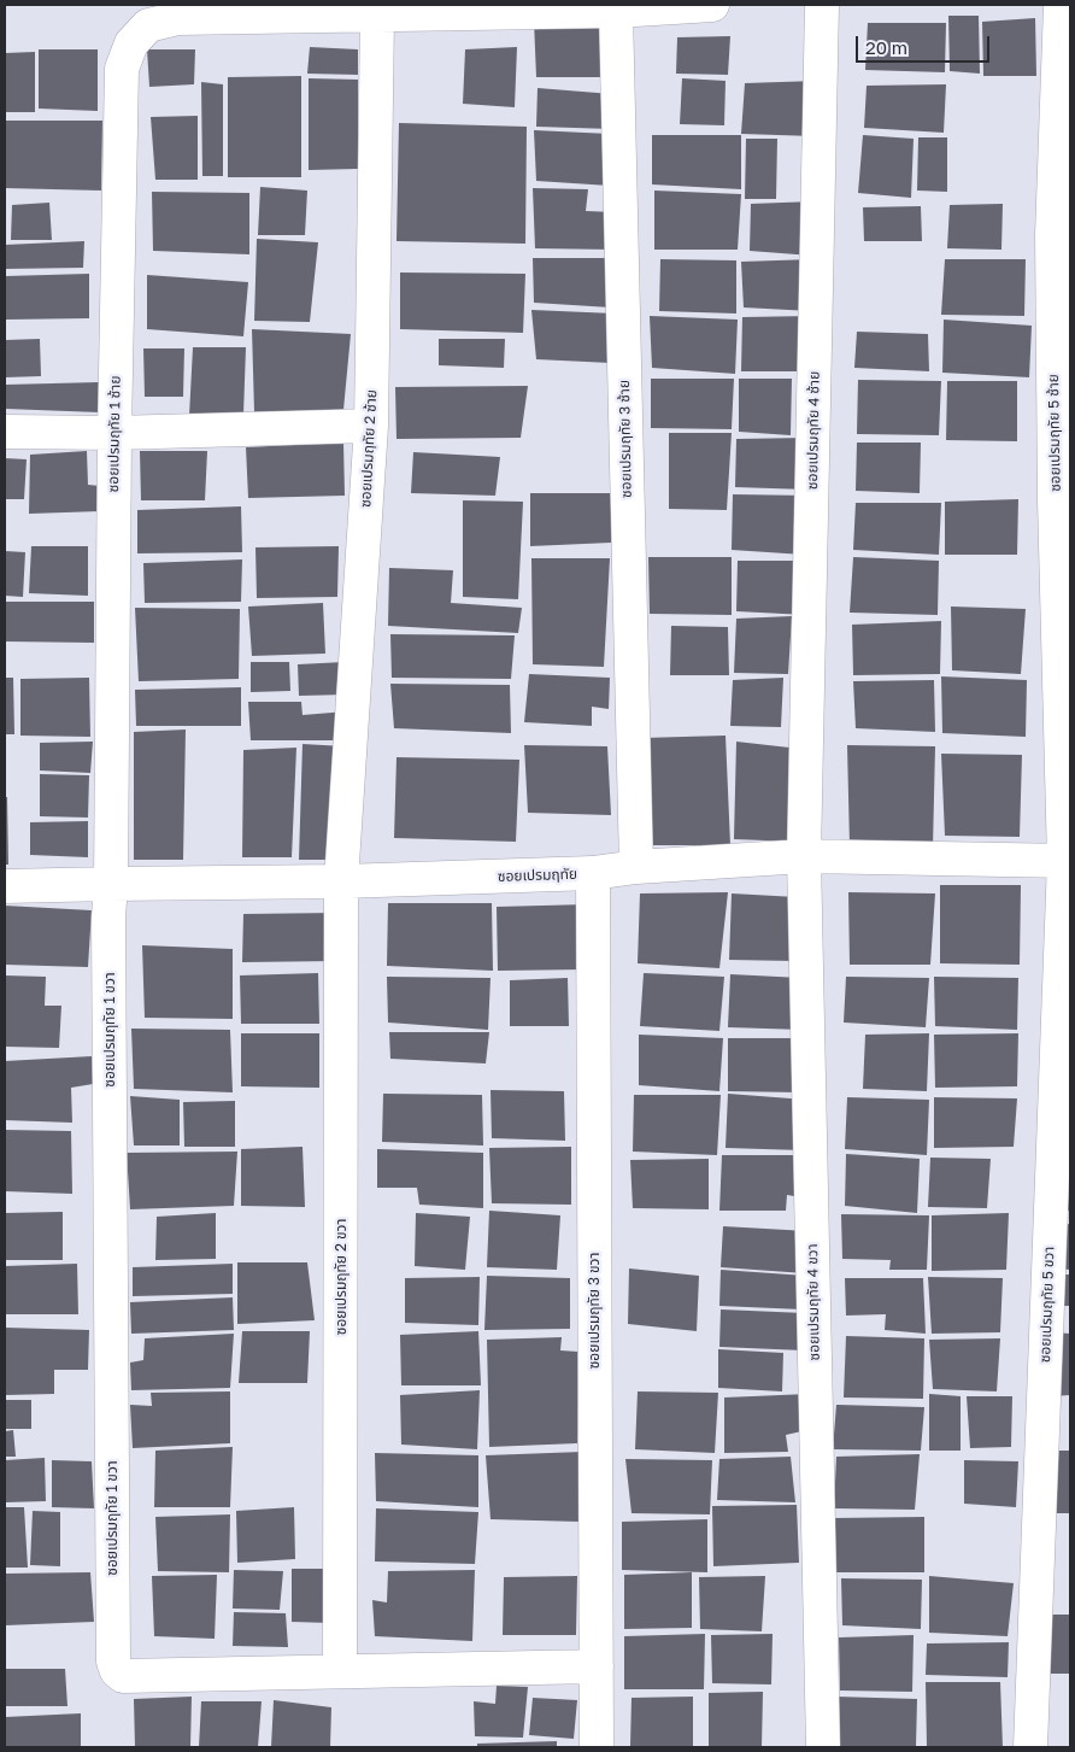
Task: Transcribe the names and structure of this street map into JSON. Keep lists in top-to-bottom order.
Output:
{
  "streets": {
    "street": [
      "ซอยเปรมฤทัย 4 ซ้าย",
      "ซอยเปรมฤทัย 5 ซ้าย",
      "ซอยเปรมฤทัย 1 ซ้าย",
      "ซอยเปรมฤทัย 3 ซ้าย",
      "ซอยเปรมฤทัย 2 ซ้าย",
      "ซอยเปรมฤทัย",
      "ซอยเปรมฤทัย 1 ขวา",
      "ซอยเปรมฤทัย 2 ขวา",
      "ซอยเปรมฤทัย 4 ขวา",
      "ซอยเปรมฤทัย 5 ขวา",
      "ซอยเปรมฤทัย 3 ขวา"
    ]
  },
  "crossings": [
    ["ซอยเปรมฤทัย 4 ซ้าย", "ซอยเปรมฤทัย"],
    ["ซอยเปรมฤทัย 4 ซ้าย", "ซอยเปรมฤทัย 4 ขวา"],
    ["ซอยเปรมฤทัย 5 ซ้าย", "ซอยเปรมฤทัย"],
    ["ซอยเปรมฤทัย 5 ซ้าย", "ซอยเปรมฤทัย 5 ขวา"],
    ["ซอยเปรมฤทัย 1 ซ้าย", "ซอยเปรมฤทัย 3 ซ้าย"],
    ["ซอยเปรมฤทัย 1 ซ้าย", "ซอยเปรมฤทัย 2 ซ้าย"],
    ["ซอยเปรมฤทัย 1 ซ้าย", "ซอยเปรมฤทัย"],
    ["ซอยเปรมฤทัย 1 ซ้าย", "ซอยเปรมฤทัย 1 ขวา"],
    ["ซอยเปรมฤทัย 3 ซ้าย", "ซอยเปรมฤทัย"],
    ["ซอยเปรมฤทัย 2 ซ้าย", "ซอยเปรมฤทัย"],
    ["ซอยเปรมฤทัย 2 ซ้าย", "ซอยเปรมฤทัย 2 ขวา"],
    ["ซอยเปรมฤทัย", "ซอยเปรมฤทัย 1 ขวา"],
    ["ซอยเปรมฤทัย", "ซอยเปรมฤทัย 2 ขวา"],
    ["ซอยเปรมฤทัย", "ซอยเปรมฤทัย 4 ขวา"],
    ["ซอยเปรมฤทัย", "ซอยเปรมฤทัย 5 ขวา"],
    ["ซอยเปรมฤทัย", "ซอยเปรมฤทัย 3 ขวา"],
    ["ซอยเปรมฤทัย 1 ขวา", "ซอยเปรมฤทัย 2 ขวา"],
    ["ซอยเปรมฤทัย 1 ขวา", "ซอยเปรมฤทัย 3 ขวา"]
  ],
  "scale_bar": "20 m"
}
